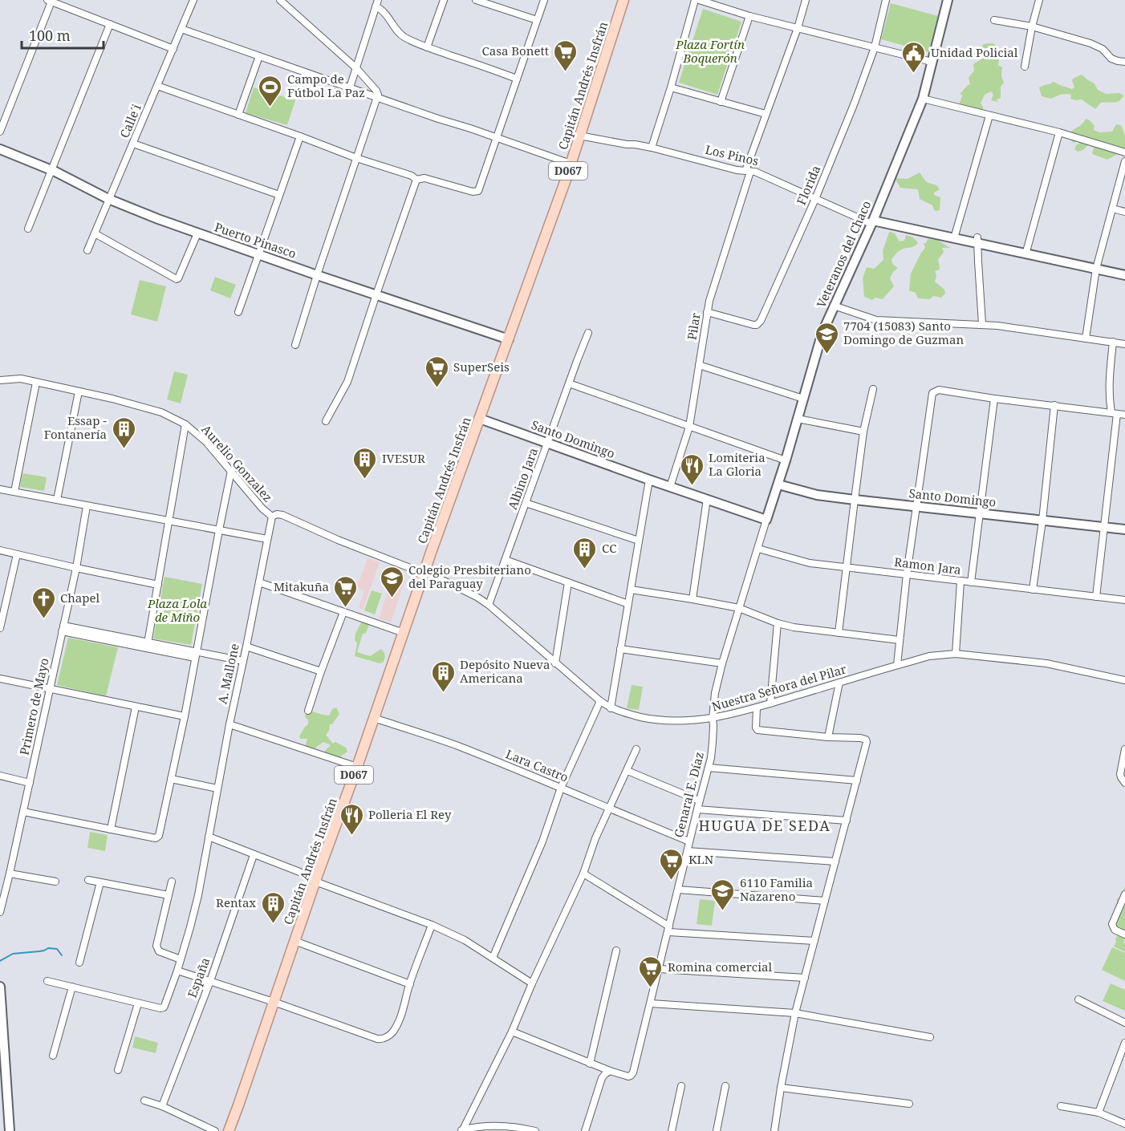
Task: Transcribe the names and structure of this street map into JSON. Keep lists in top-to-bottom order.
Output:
{
  "streets": {
    "main road": ["Capitán Andrés Insfrán", "D067"],
    "street": [
      "Calle´i",
      "Los Pinos",
      "Florida",
      "Puerto Pinasco",
      "Veteranos del Chaco",
      "Pilar",
      "Santo Domingo",
      "Aurelio Gonzalez",
      "Albino Jara",
      "Ramon Jara",
      "A. Mallone",
      "Nuestra Señora del Pilar",
      "Primero de Mayo",
      "Lara Castro",
      "Genaral E. Díaz",
      "España"
    ]
  },
  "crossings": [
    ["Capitán Andrés Insfrán", "Los Pinos"],
    ["Capitán Andrés Insfrán", "Puerto Pinasco"],
    ["Capitán Andrés Insfrán", "Santo Domingo"],
    ["Capitán Andrés Insfrán", "Aurelio Gonzalez"],
    ["Capitán Andrés Insfrán", "Nuestra Señora del Pilar"],
    ["Capitán Andrés Insfrán", "Lara Castro"],
    ["Calle´i", "Puerto Pinasco"],
    ["Los Pinos", "Florida"],
    ["Los Pinos", "Veteranos del Chaco"],
    ["Los Pinos", "Pilar"],
    ["Florida", "Pilar"],
    ["Veteranos del Chaco", "Santo Domingo"],
    ["Veteranos del Chaco", "Genaral E. Díaz"],
    ["Pilar", "Santo Domingo"],
    ["Santo Domingo", "Albino Jara"],
    ["Santo Domingo", "Genaral E. Díaz"],
    ["Aurelio Gonzalez", "A. Mallone"],
    ["Aurelio Gonzalez", "Nuestra Señora del Pilar"],
    ["Albino Jara", "Nuestra Señora del Pilar"],
    ["Ramon Jara", "Genaral E. Díaz"],
    ["Nuestra Señora del Pilar", "Genaral E. Díaz"],
    ["Lara Castro", "Genaral E. Díaz"]
  ],
  "districts": ["HUGUA DE SEDA"],
  "parks": ["Plaza Fortín Boquerón", "Plaza Lola de Miño"],
  "places": {
    "supermarket": [
      "Casa Bonett",
      "SuperSeis",
      "Mitakuña",
      "KLN",
      "Romina comercial"
    ],
    "public building": ["Unidad Policial"],
    "sports": ["Campo de Fútbol La Paz"],
    "school or university": ["7704 (15083) Santo Domingo de Guzman", "Colegio Presbiteriano del Paraguay", "6110 Familia Nazareno"],
    "building": [
      "Essap - Fontanería",
      "IVESUR",
      "CC",
      "Depósito Nueva Americana",
      "Rentax"
    ],
    "restaurant": ["Lomiteria La Gloria", "Polleria El Rey"],
    "church": ["Chapel"]
  },
  "scale_bar": "100 m"
}
